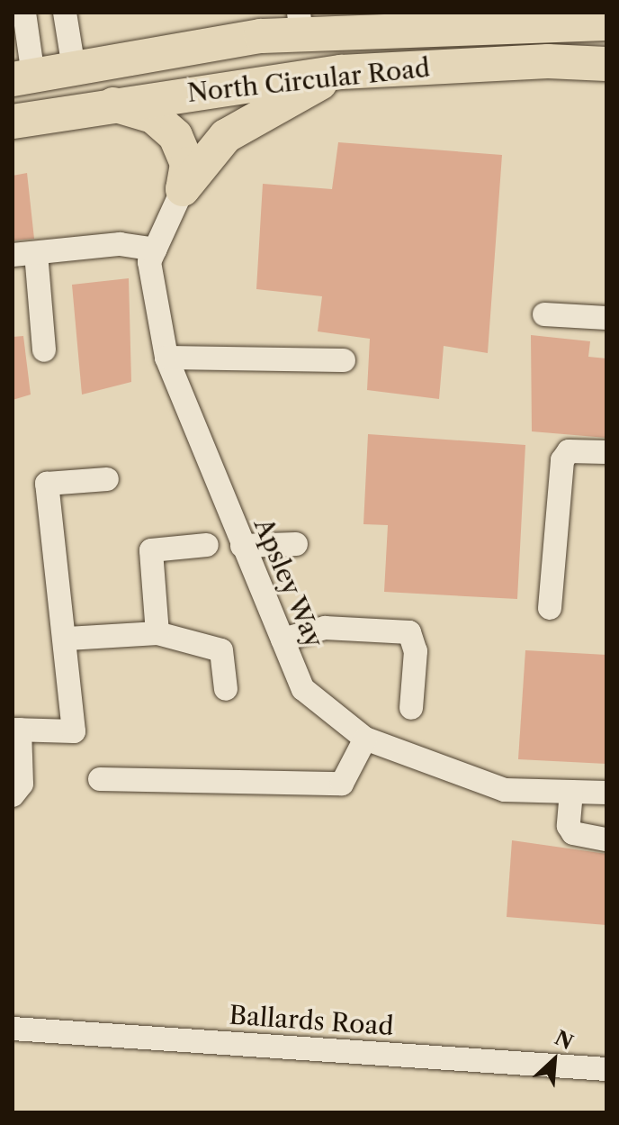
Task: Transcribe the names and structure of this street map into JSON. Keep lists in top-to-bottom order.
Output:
{
  "streets": {
    "highway": ["North Circular Road"],
    "street": ["Apsley Way", "Ballards Road"]
  },
  "north": "top right"
}
